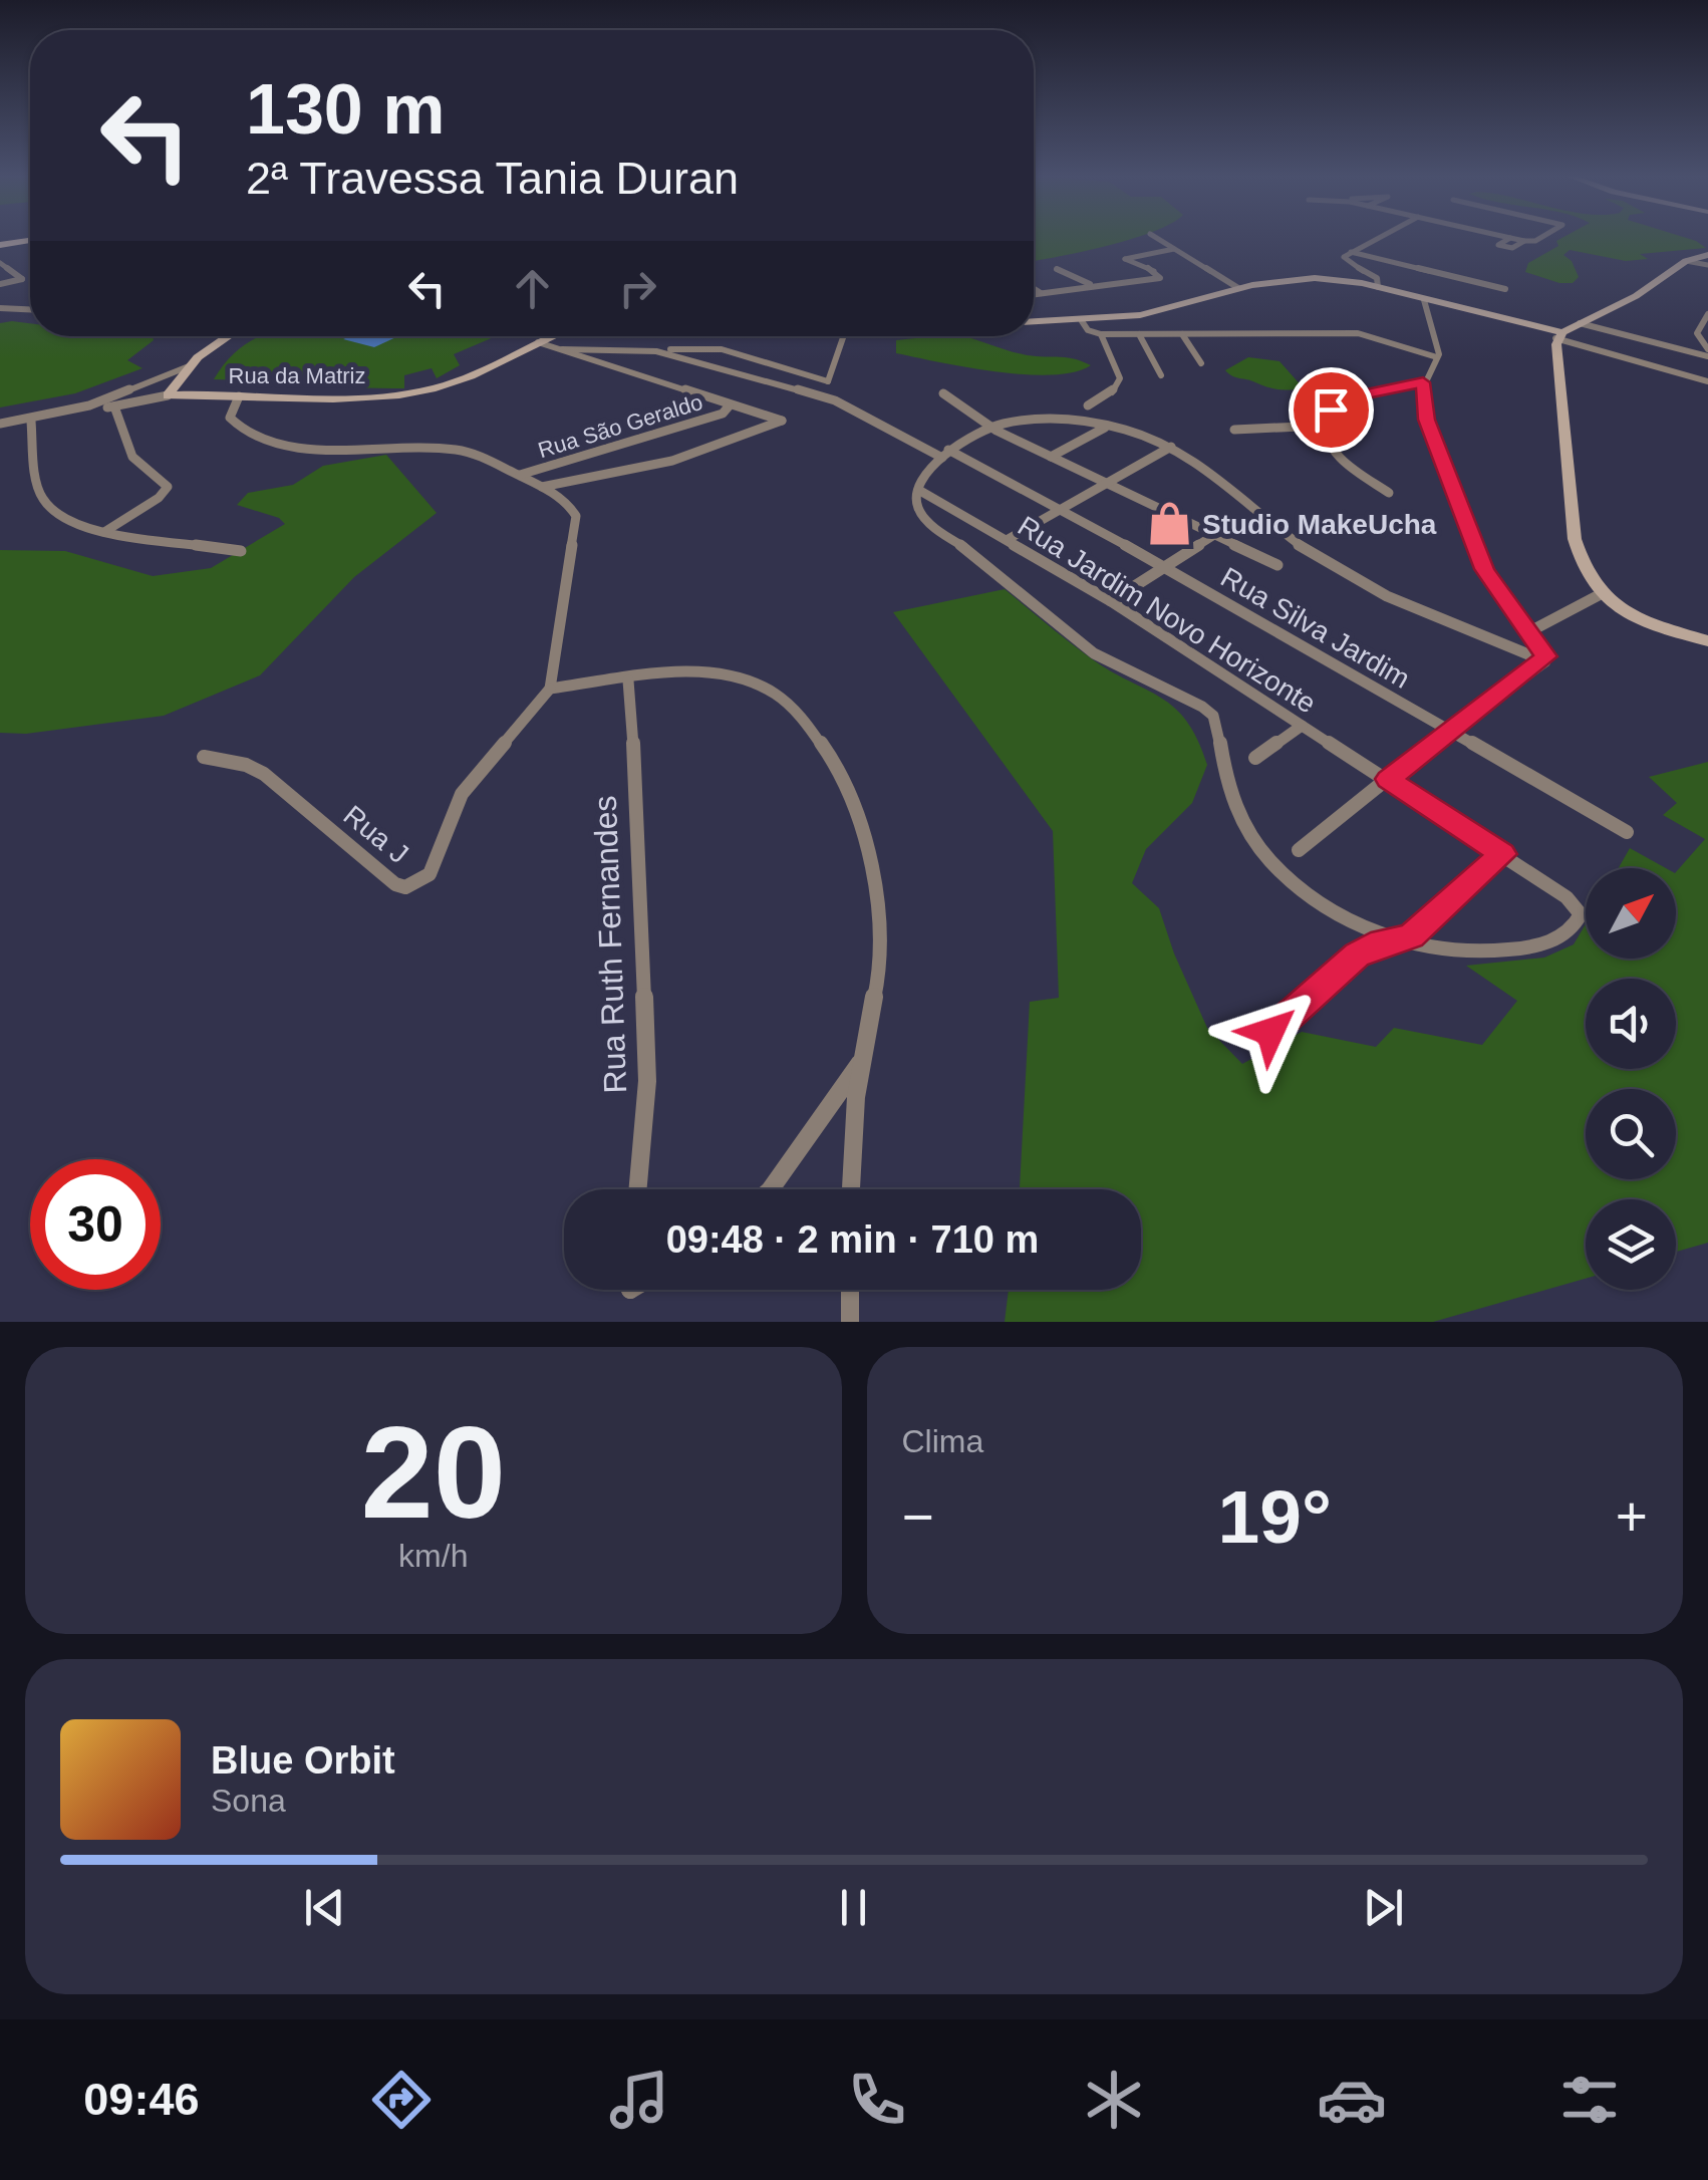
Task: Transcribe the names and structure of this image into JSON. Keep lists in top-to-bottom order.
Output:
{
  "streets": {
    "street": [
      "Rua da Matriz",
      "Rua São Geraldo",
      "Rua Jardim Novo Horizonte",
      "Rua Silva Jardim",
      "Rua J",
      "Rua Ruth Fernandes"
    ]
  },
  "places": {
    "shop": ["Studio MakeUcha"]
  },
  "north": "top right",
  "page": {
    "turn": ["130 m", "2ª Travessa Tania Duran"],
    "limit": "30",
    "trip": "09:48 · 2 min · 710 m",
    "tile": [
      ["20", "km/h"],
      "Clima"
    ],
    "heat": ["−", "19°", "+"],
    "song": ["Blue Orbit", "Sona"],
    "tabs": "09:46"
  }
}
